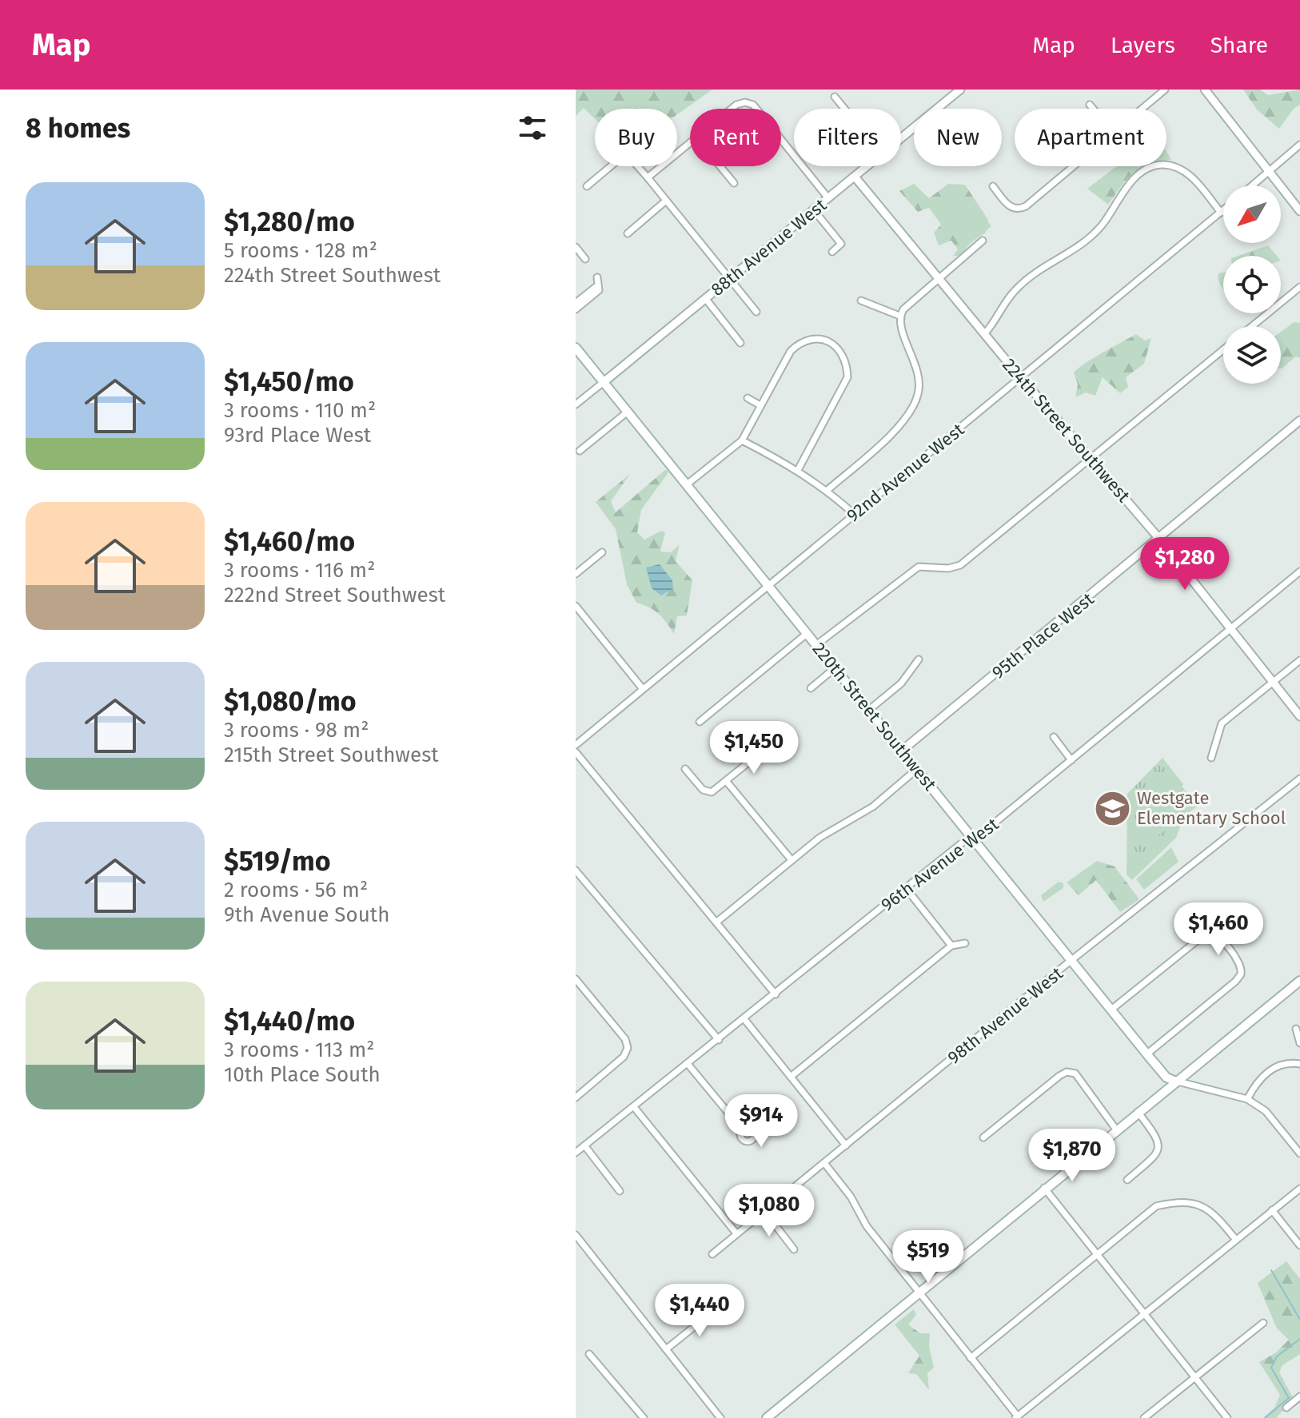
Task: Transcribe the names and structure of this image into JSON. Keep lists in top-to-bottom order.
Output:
{
  "streets": {
    "main road": ["220th Street Southwest"],
    "street": [
      "88th Avenue West",
      "224th Street Southwest",
      "92nd Avenue West",
      "95th Place West",
      "96th Avenue West",
      "98th Avenue West"
    ]
  },
  "crossings": [
    ["88th Avenue West", "224th Street Southwest"],
    ["88th Avenue West", "220th Street Southwest"],
    ["224th Street Southwest", "92nd Avenue West"],
    ["224th Street Southwest", "95th Place West"],
    ["224th Street Southwest", "96th Avenue West"],
    ["92nd Avenue West", "220th Street Southwest"],
    ["95th Place West", "220th Street Southwest"],
    ["220th Street Southwest", "96th Avenue West"],
    ["220th Street Southwest", "98th Avenue West"]
  ],
  "places": {
    "school or university": ["Westgate Elementary School"]
  },
  "north": "bottom left",
  "page": {
    "header": "Map",
    "nav": ["Map", "Layers", "Share"],
    "heading": "8 homes",
    "chip": [
      "Buy",
      "Rent",
      "Filters",
      "New",
      "Apartment"
    ],
    "list": [
      {
        "name": "$1,280/mo",
        "note": "5 rooms · 128 m² · 224th Street Southwest"
      },
      {
        "name": "$1,450/mo",
        "note": "3 rooms · 110 m² · 93rd Place West"
      },
      {
        "name": "$1,460/mo",
        "note": "3 rooms · 116 m² · 222nd Street Southwest"
      },
      {
        "name": "$1,080/mo",
        "note": "3 rooms · 98 m² · 215th Street Southwest"
      },
      {
        "name": "$519/mo",
        "note": "2 rooms · 56 m² · 9th Avenue South"
      },
      {
        "name": "$1,440/mo",
        "note": "3 rooms · 113 m² · 10th Place South"
      }
    ],
    "price": [
      "$1,280",
      "$1,450",
      "$1,460",
      "$914",
      "$1,870",
      "$1,080",
      "$519",
      "$1,440"
    ]
  }
}
